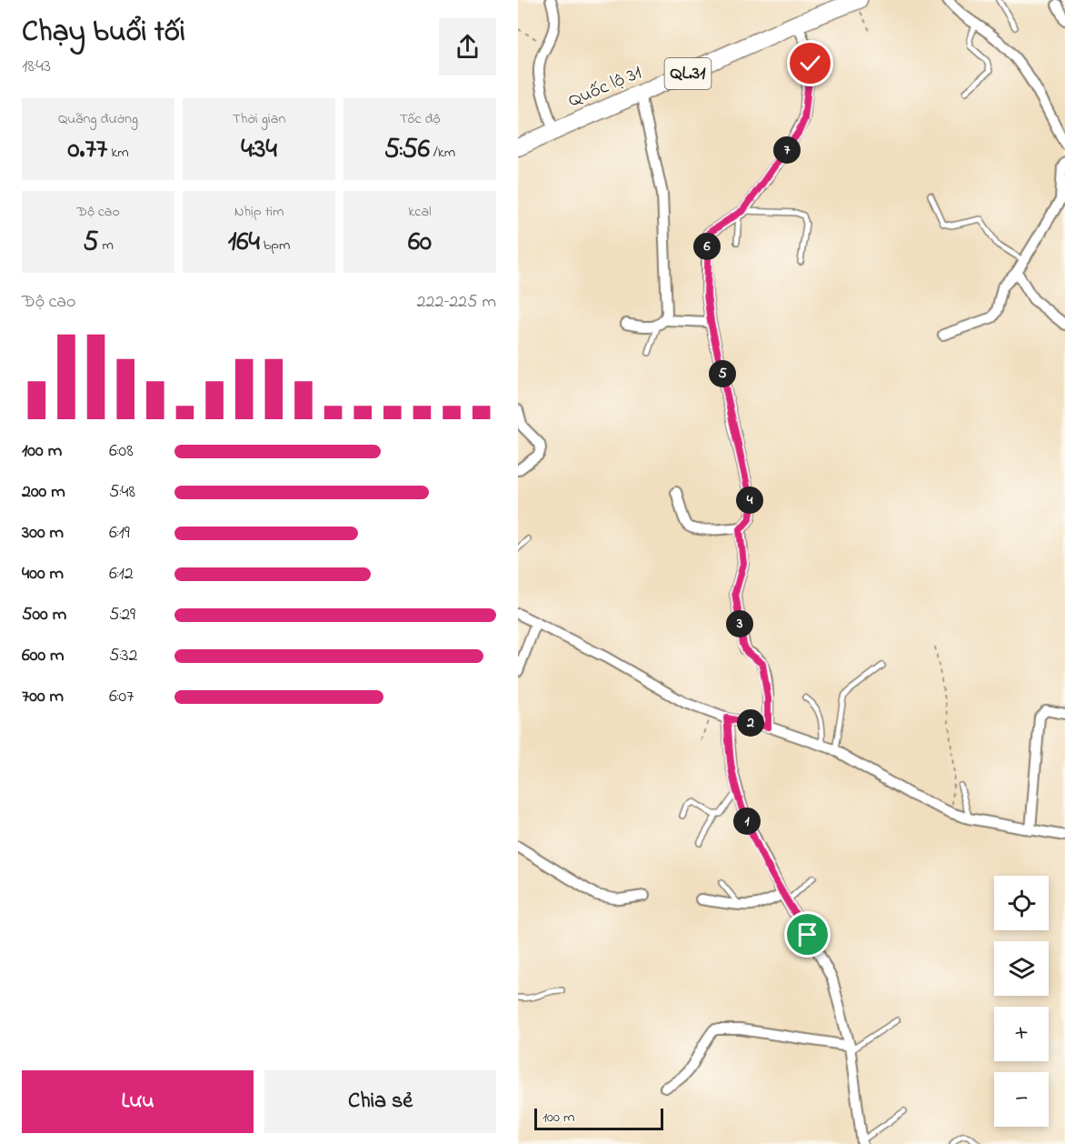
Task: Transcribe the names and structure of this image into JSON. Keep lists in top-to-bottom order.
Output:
{
  "streets": {
    "highway": ["QL.31", "Quốc lộ 31"]
  },
  "scale_bar": "100 m",
  "page": {
    "heading": ["Chạy buổi tối", "18:43"],
    "stats": [
      ["Quãng đường", "0.77 km"],
      ["Thời gian", "4:34"],
      ["Tốc độ", "5:56 /km"],
      ["Độ cao", "5 m"],
      ["Nhịp tim", "164 bpm"],
      ["kcal", "60"]
    ],
    "pins": [
      "7",
      "6",
      "5",
      "4",
      "3",
      "2",
      "1"
    ],
    "chart": ["Độ cao", "222–225 m"],
    "list": [
      {
        "name": "100 m",
        "note": "6:08"
      },
      {
        "name": "200 m",
        "note": "5:48"
      },
      {
        "name": "300 m",
        "note": "6:19"
      },
      {
        "name": "400 m",
        "note": "6:12"
      },
      {
        "name": "500 m",
        "note": "5:29"
      },
      {
        "name": "600 m",
        "note": "5:32"
      },
      {
        "name": "700 m",
        "note": "6:07"
      }
    ],
    "map_buttons": ["+", "−"],
    "buttons": ["Lưu", "Chia sẻ"],
    "scale": "100 m"
  }
}
